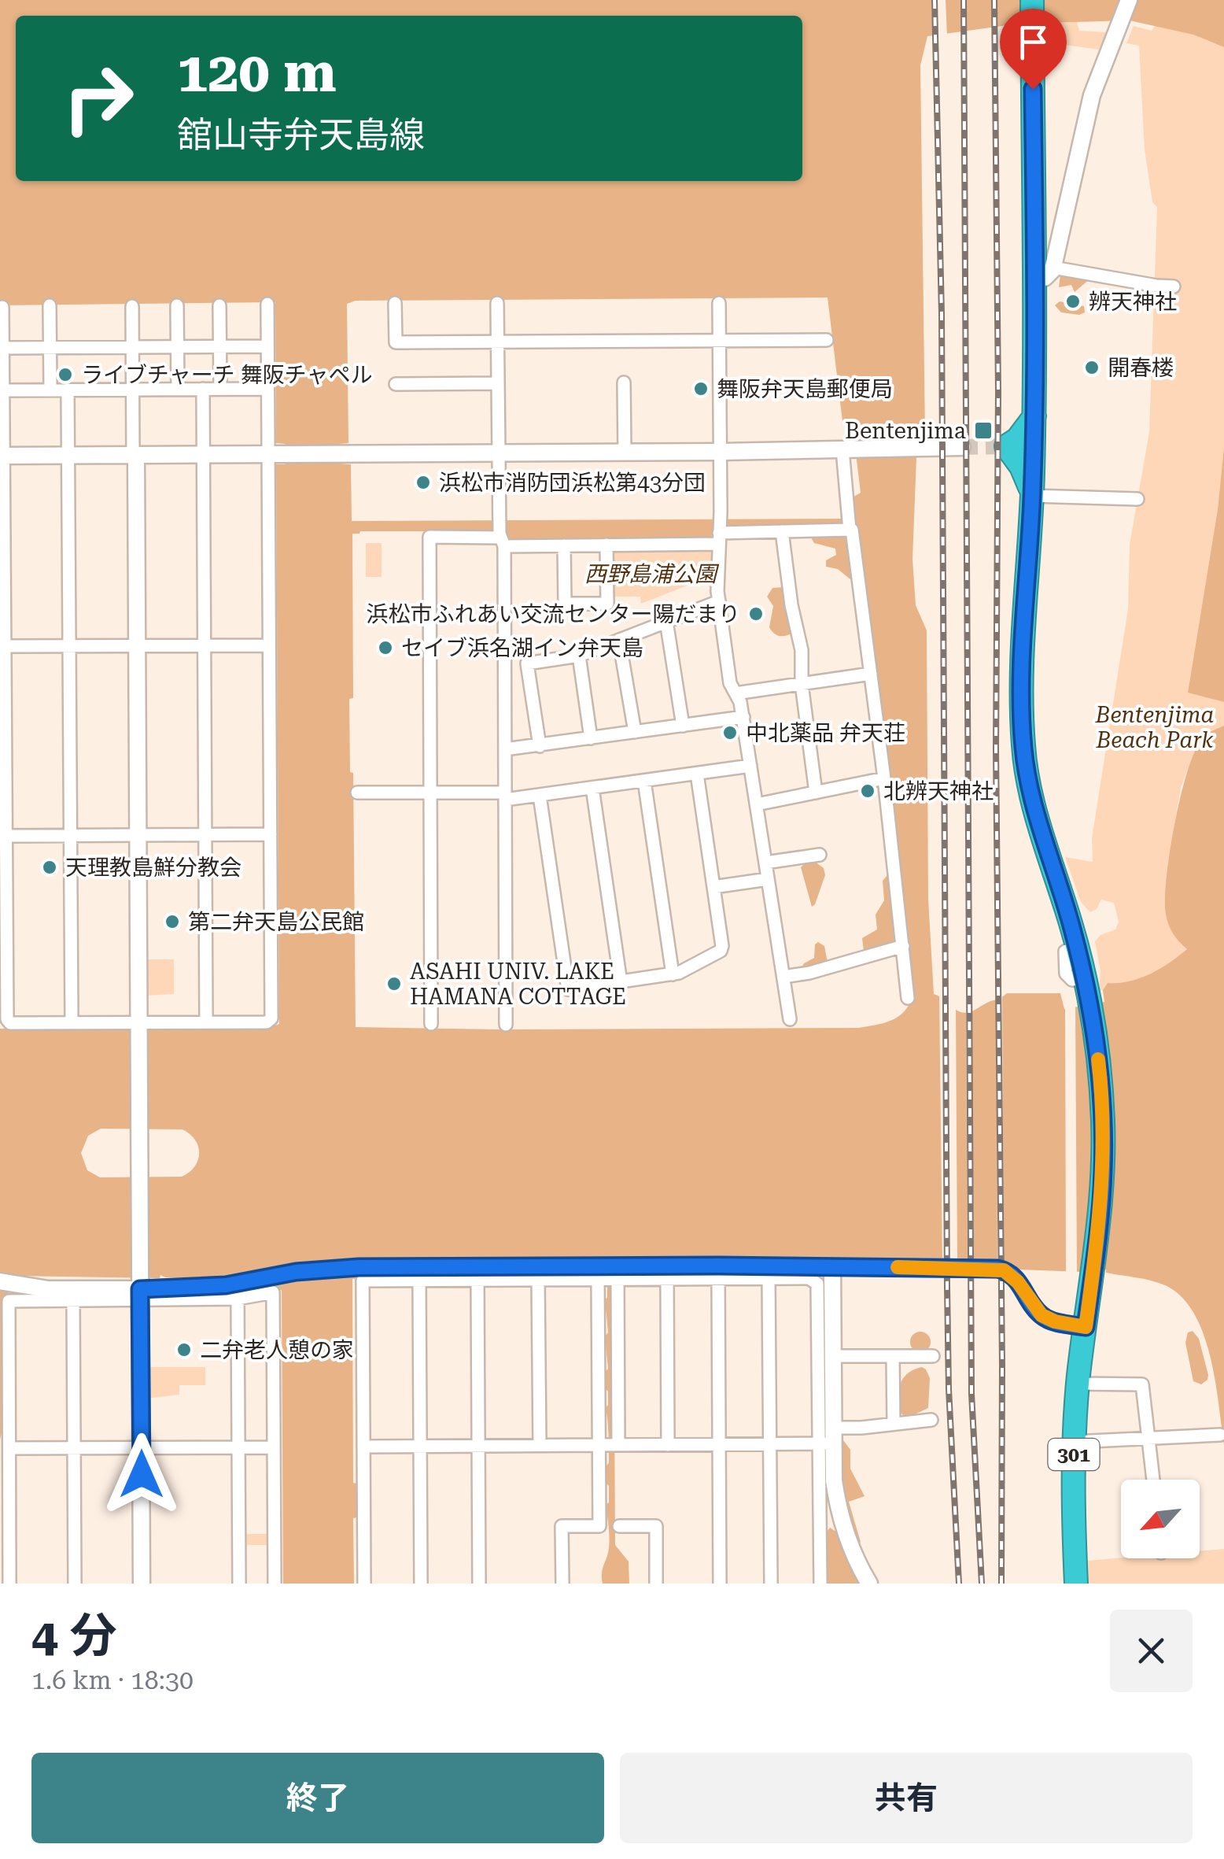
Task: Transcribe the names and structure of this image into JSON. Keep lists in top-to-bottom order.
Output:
{
  "streets": {
    "highway": ["301"]
  },
  "parks": ["西野島浦公園", "Bentenjima Beach Park"],
  "places": {
    "other": [
      "辨天神社",
      "開春楼",
      "ライブチャーチ 舞阪チャペル",
      "舞阪弁天島郵便局",
      "浜松市消防団浜松第43分団",
      "浜松市ふれあい交流センター陽だまり",
      "セイブ浜名湖イン弁天島",
      "中北薬品 弁天荘",
      "北辨天神社",
      "天理教島鮮分教会",
      "第二弁天島公民館",
      "ASAHI UNIV. LAKE HAMANA COTTAGE",
      "二弁老人憩の家"
    ],
    "transit": ["Bentenjima"]
  },
  "north": "bottom left",
  "page": {
    "turn": ["120 m", "舘山寺弁天島線"],
    "heading": ["4 分", "1.6 km · 18:30"],
    "buttons": ["終了", "共有"]
  }
}
